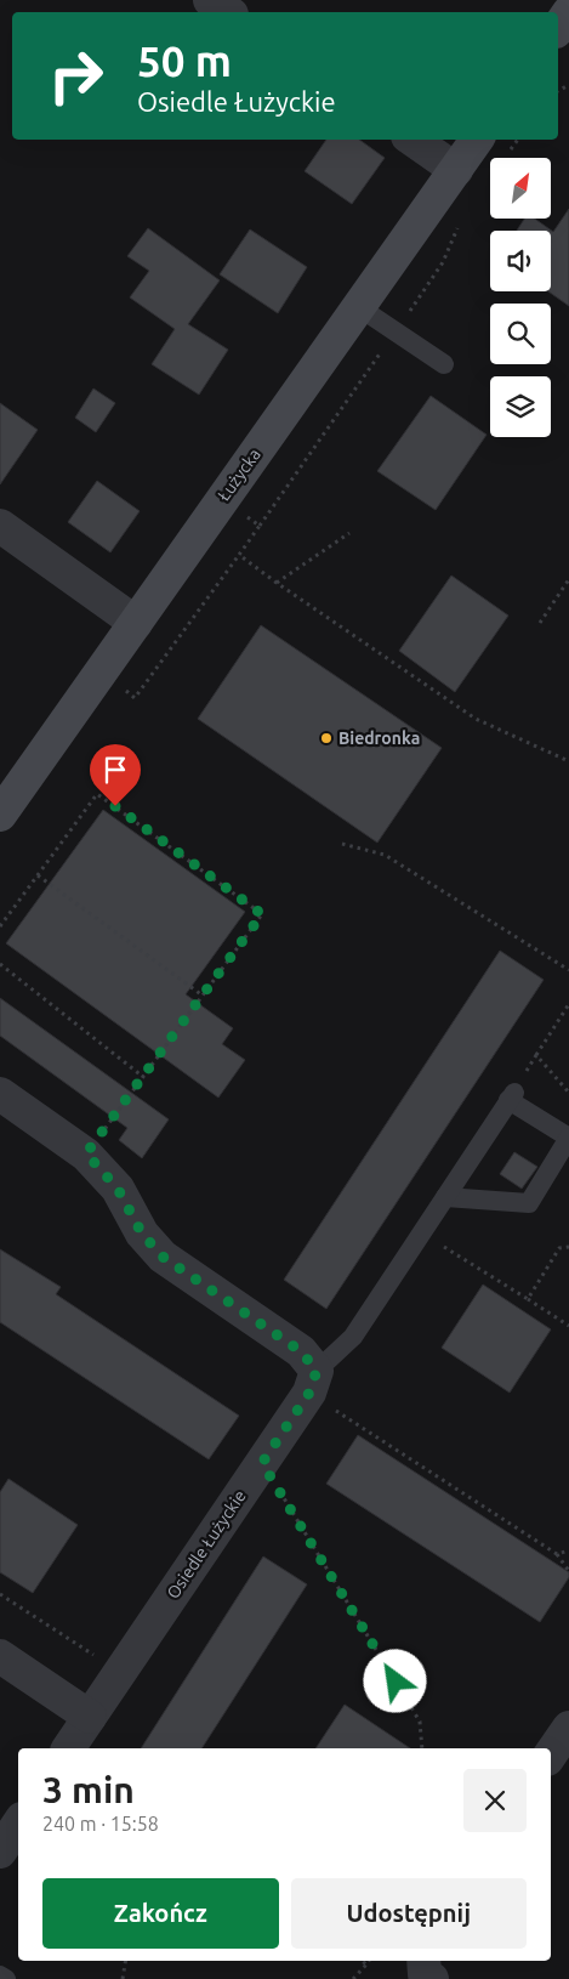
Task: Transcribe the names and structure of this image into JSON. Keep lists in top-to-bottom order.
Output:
{
  "streets": {
    "street": ["Łużycka", "Osiedle Łużyckie"]
  },
  "places": ["Biedronka"],
  "north": "top right",
  "page": {
    "turn": ["50 m", "Osiedle Łużyckie"],
    "heading": ["3 min", "240 m · 15:58"],
    "buttons": ["Zakończ", "Udostępnij"]
  }
}
